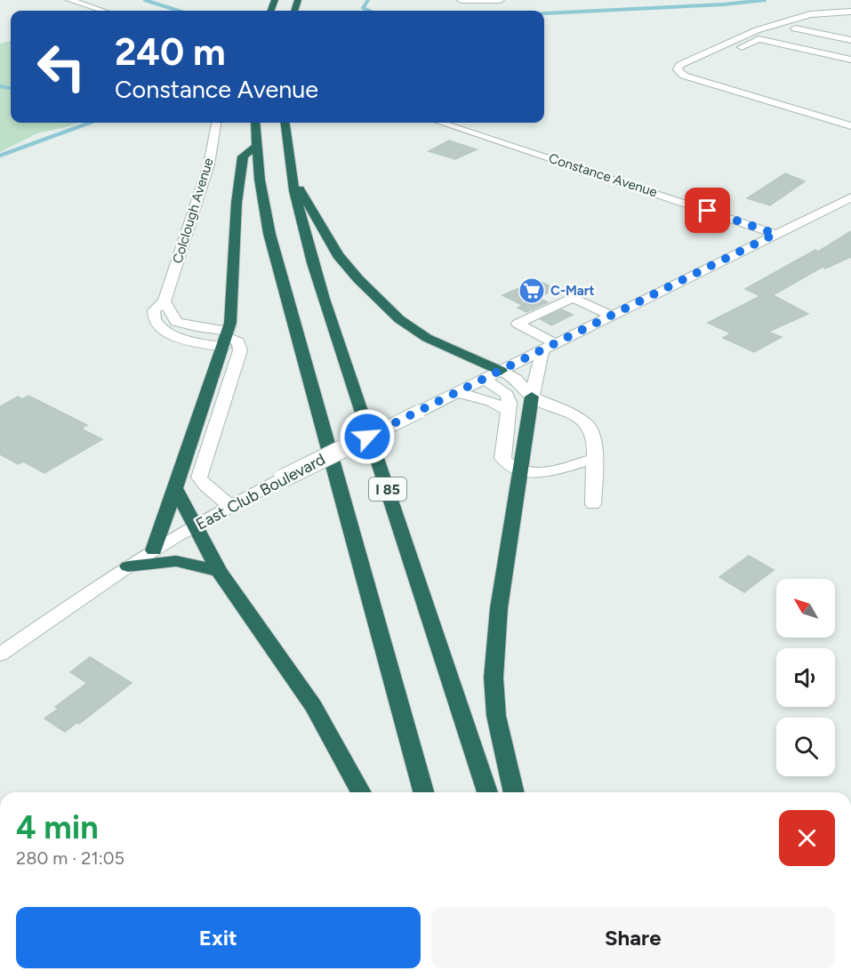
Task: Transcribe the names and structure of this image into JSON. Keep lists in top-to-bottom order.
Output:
{
  "streets": {
    "highway": ["I 85"],
    "street": ["Constance Avenue", "Colclough Avenue", "East Club Boulevard"]
  },
  "crossings": [
    ["Constance Avenue", "East Club Boulevard"]
  ],
  "places": {
    "supermarket": ["C-Mart"]
  },
  "north": "top left",
  "page": {
    "turn": ["240 m", "Constance Avenue"],
    "heading": ["4 min", "280 m · 21:05"],
    "buttons": ["Exit", "Share"]
  }
}
